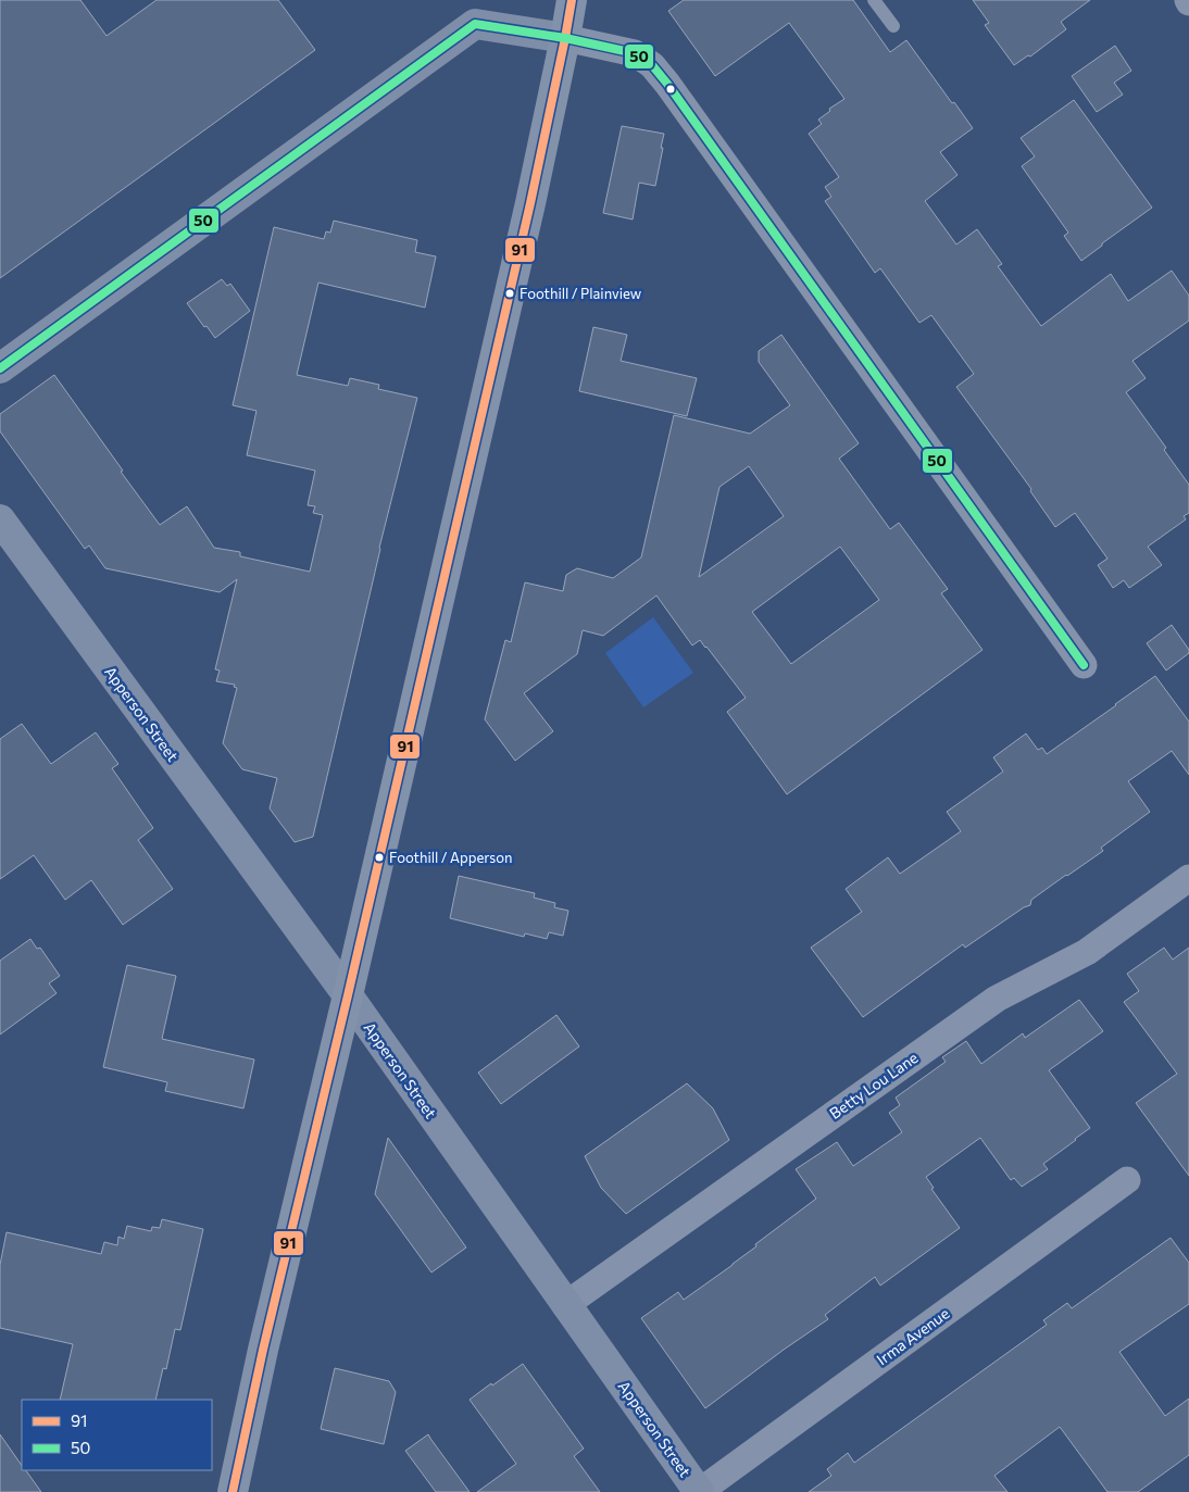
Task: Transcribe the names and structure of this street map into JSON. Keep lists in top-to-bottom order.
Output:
{
  "streets": {
    "street": ["Apperson Street", "Betty Lou Lane", "Irma Avenue"]
  },
  "crossings": [
    ["Apperson Street", "Betty Lou Lane"],
    ["Apperson Street", "Irma Avenue"]
  ],
  "places": ["Foothill / Plainview", "Foothill / Apperson"],
  "lines": ["transit line 91", "transit line 50"],
  "legend": ["91", "50"]
}
